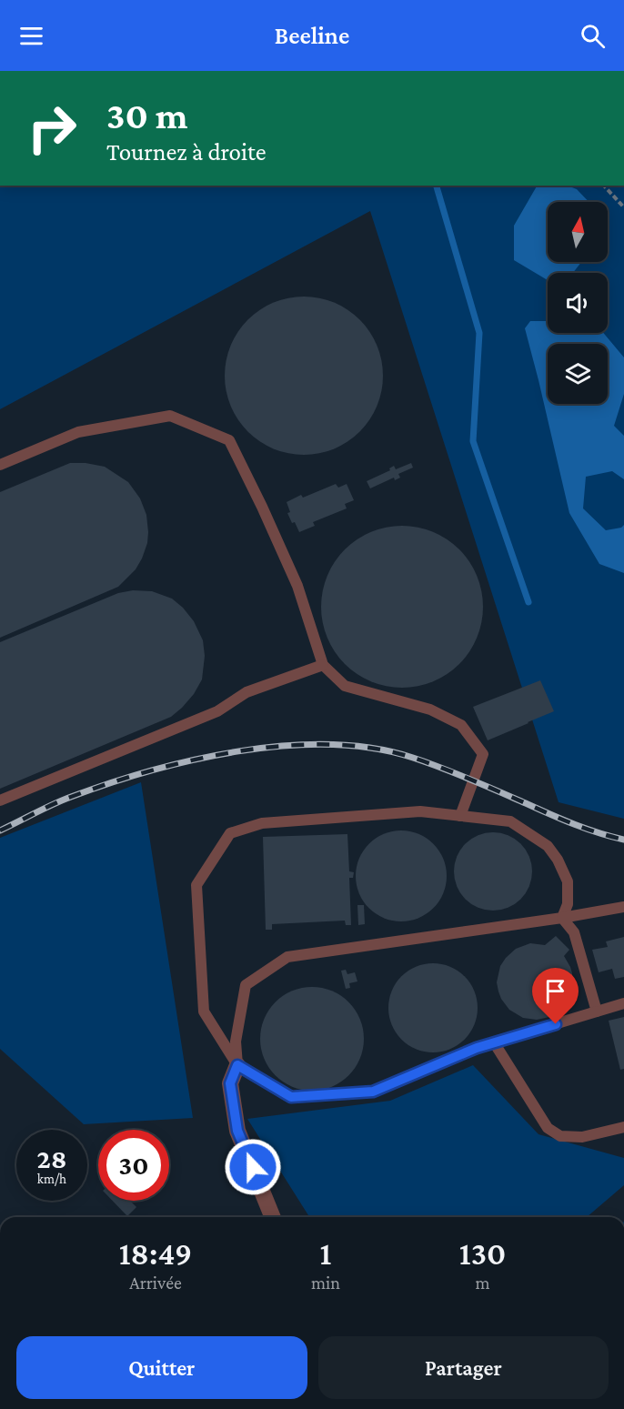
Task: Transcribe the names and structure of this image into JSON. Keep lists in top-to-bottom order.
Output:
{
  "north": "top",
  "page": {
    "header": "Beeline",
    "turn": ["30 m", "Tournez à droite"],
    "speed": "28 km/h",
    "limit": "30",
    "eta": [
      "18:49",
      "Arrivée",
      "1",
      "min",
      "130",
      "m"
    ],
    "buttons": ["Quitter", "Partager"]
  }
}
